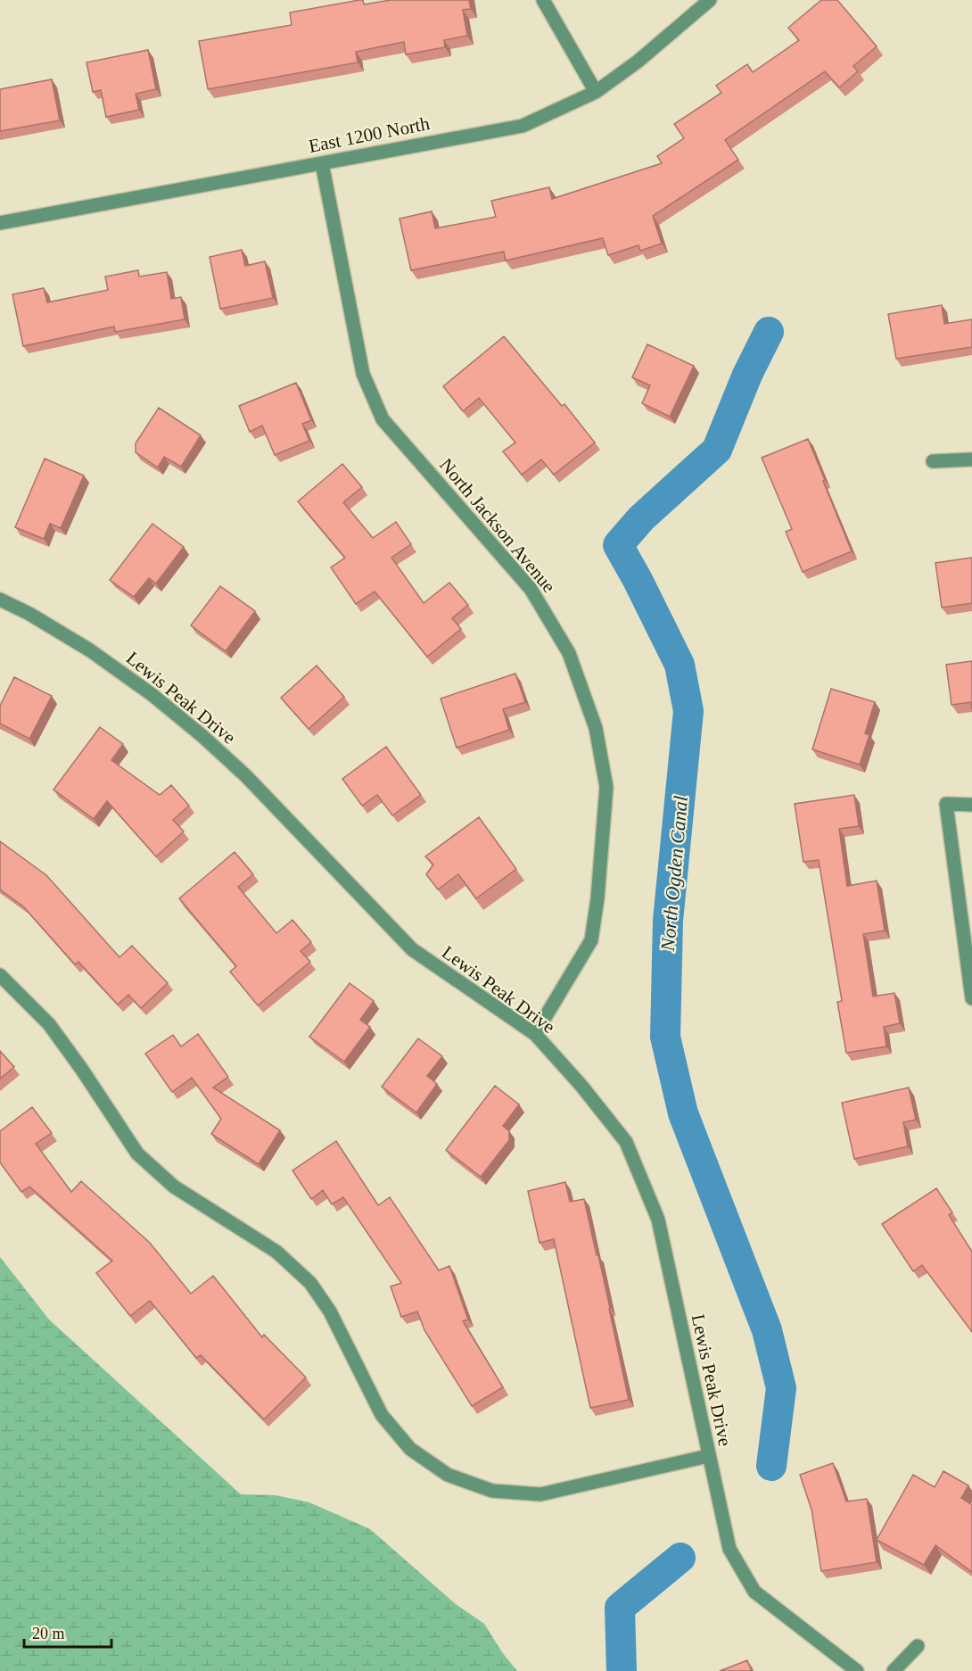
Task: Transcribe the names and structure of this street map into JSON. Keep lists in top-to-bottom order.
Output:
{
  "streets": {
    "street": ["East 1200 North", "North Jackson Avenue", "Lewis Peak Drive"]
  },
  "crossings": [
    ["East 1200 North", "North Jackson Avenue"],
    ["North Jackson Avenue", "Lewis Peak Drive"]
  ],
  "water": ["North Ogden Canal"],
  "scale_bar": "20 m"
}
